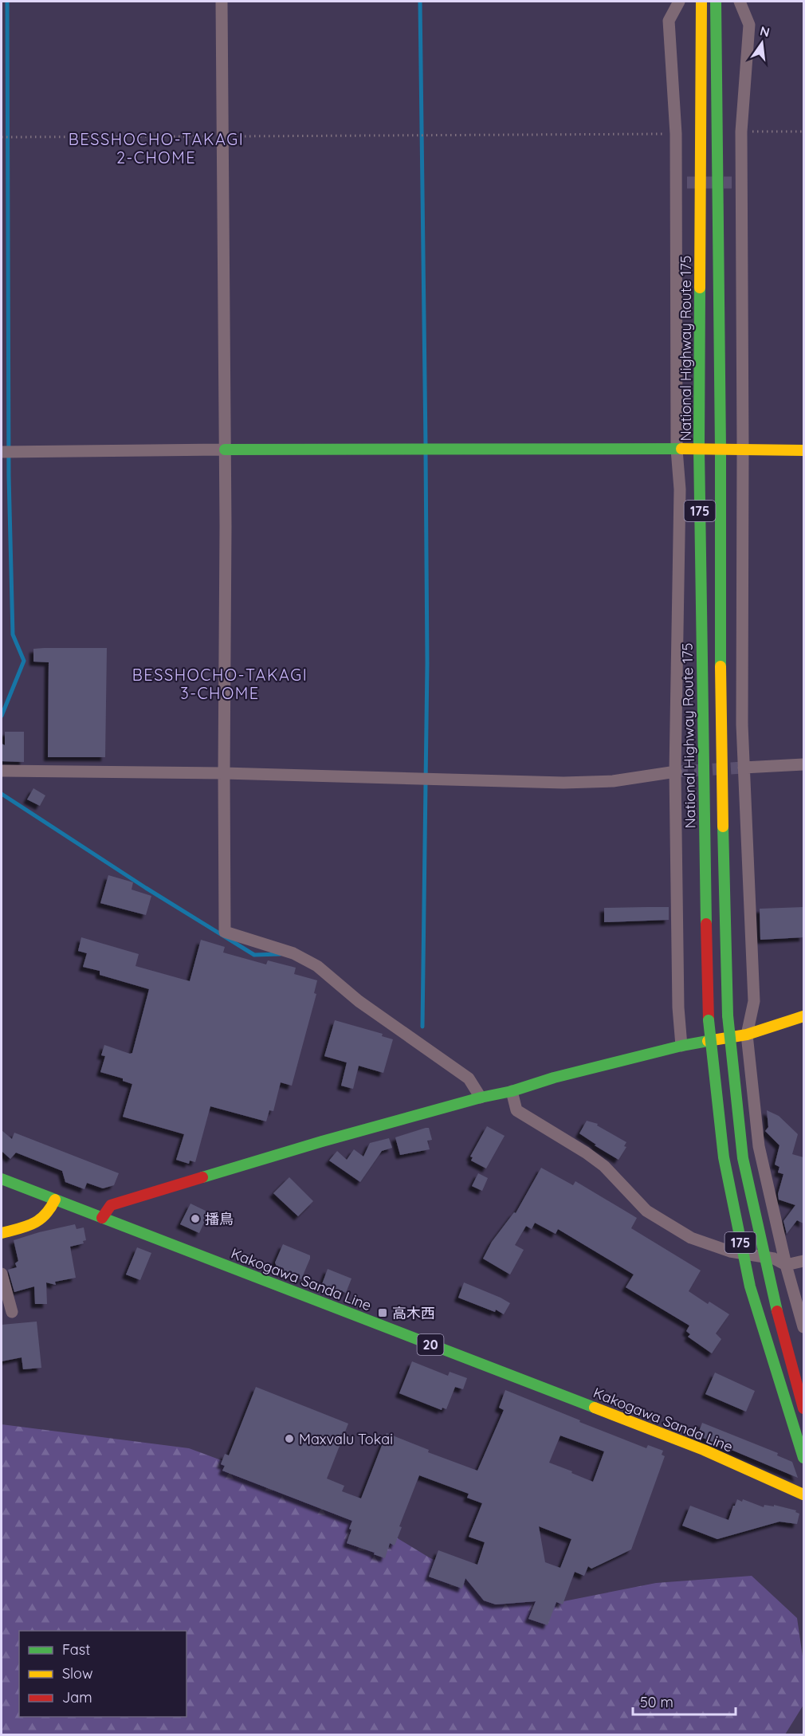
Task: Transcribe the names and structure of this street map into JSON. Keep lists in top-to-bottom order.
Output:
{
  "streets": {
    "main road": [
      "National Highway Route 175",
      "175",
      "Kakogawa Sanda Line",
      "20"
    ]
  },
  "districts": ["BESSHOCHO-TAKAGI 2-CHOME", "BESSHOCHO-TAKAGI 3-CHOME"],
  "places": {
    "other": ["播鳥", "Maxvalu Tokai"],
    "transit": ["高木西"]
  },
  "legend": ["Fast", "Slow", "Jam"],
  "scale_bar": "50 m",
  "north": "top"
}
